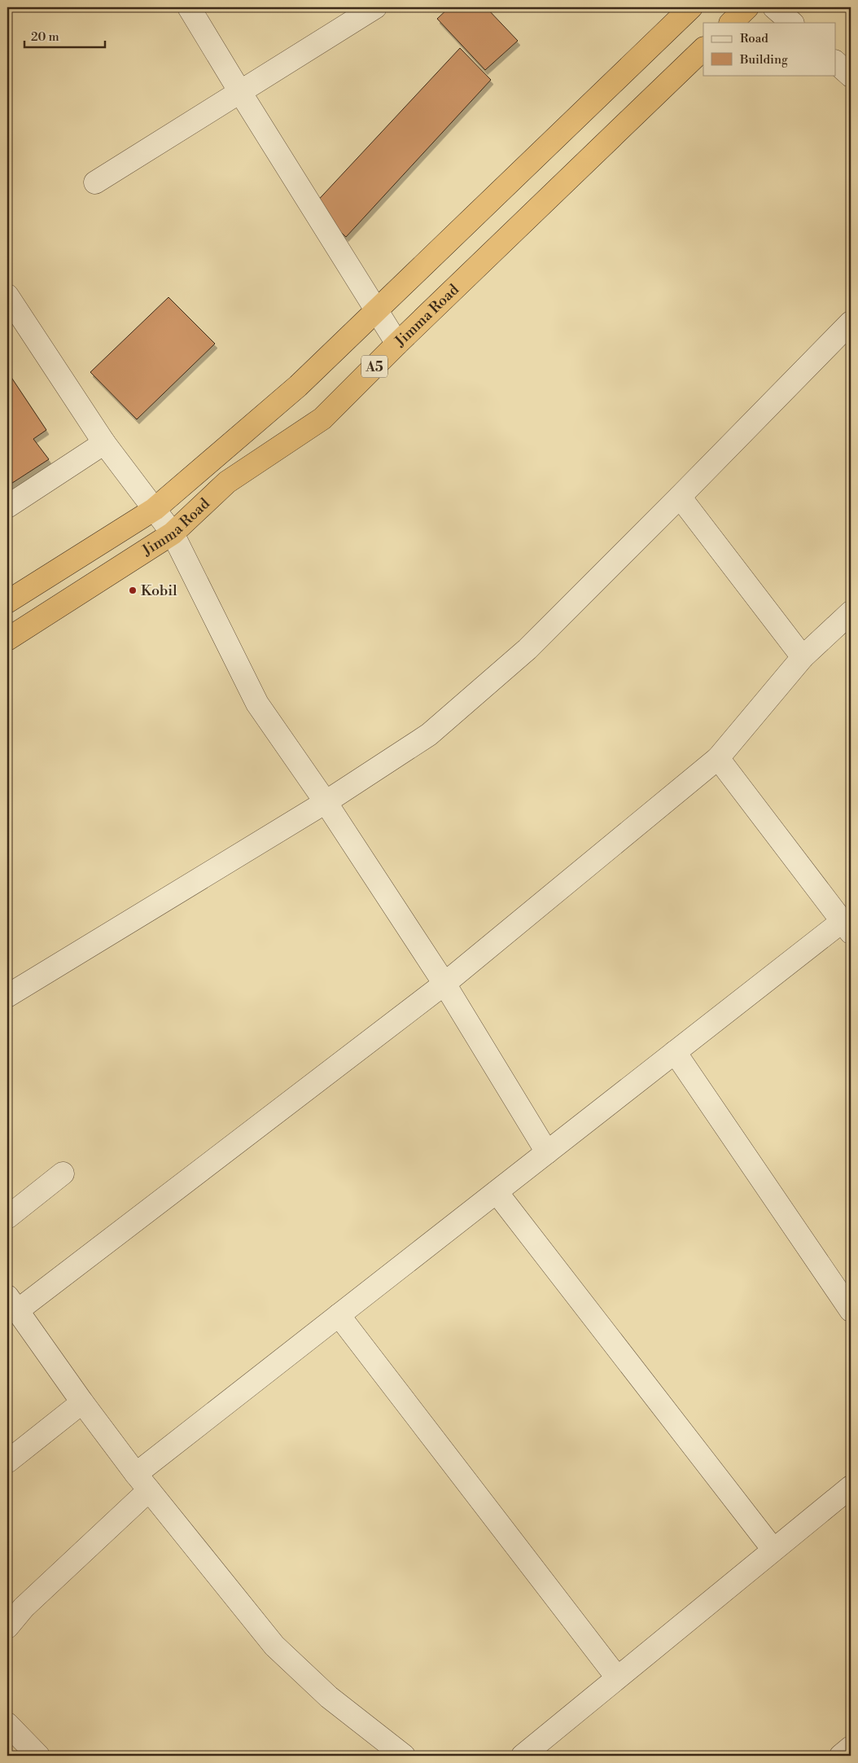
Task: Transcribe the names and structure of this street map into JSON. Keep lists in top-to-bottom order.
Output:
{
  "streets": {
    "highway": ["Jimma Road", "A5"]
  },
  "places": ["Kobil"],
  "legend": ["Road", "Building"],
  "scale_bar": "20 m"
}
